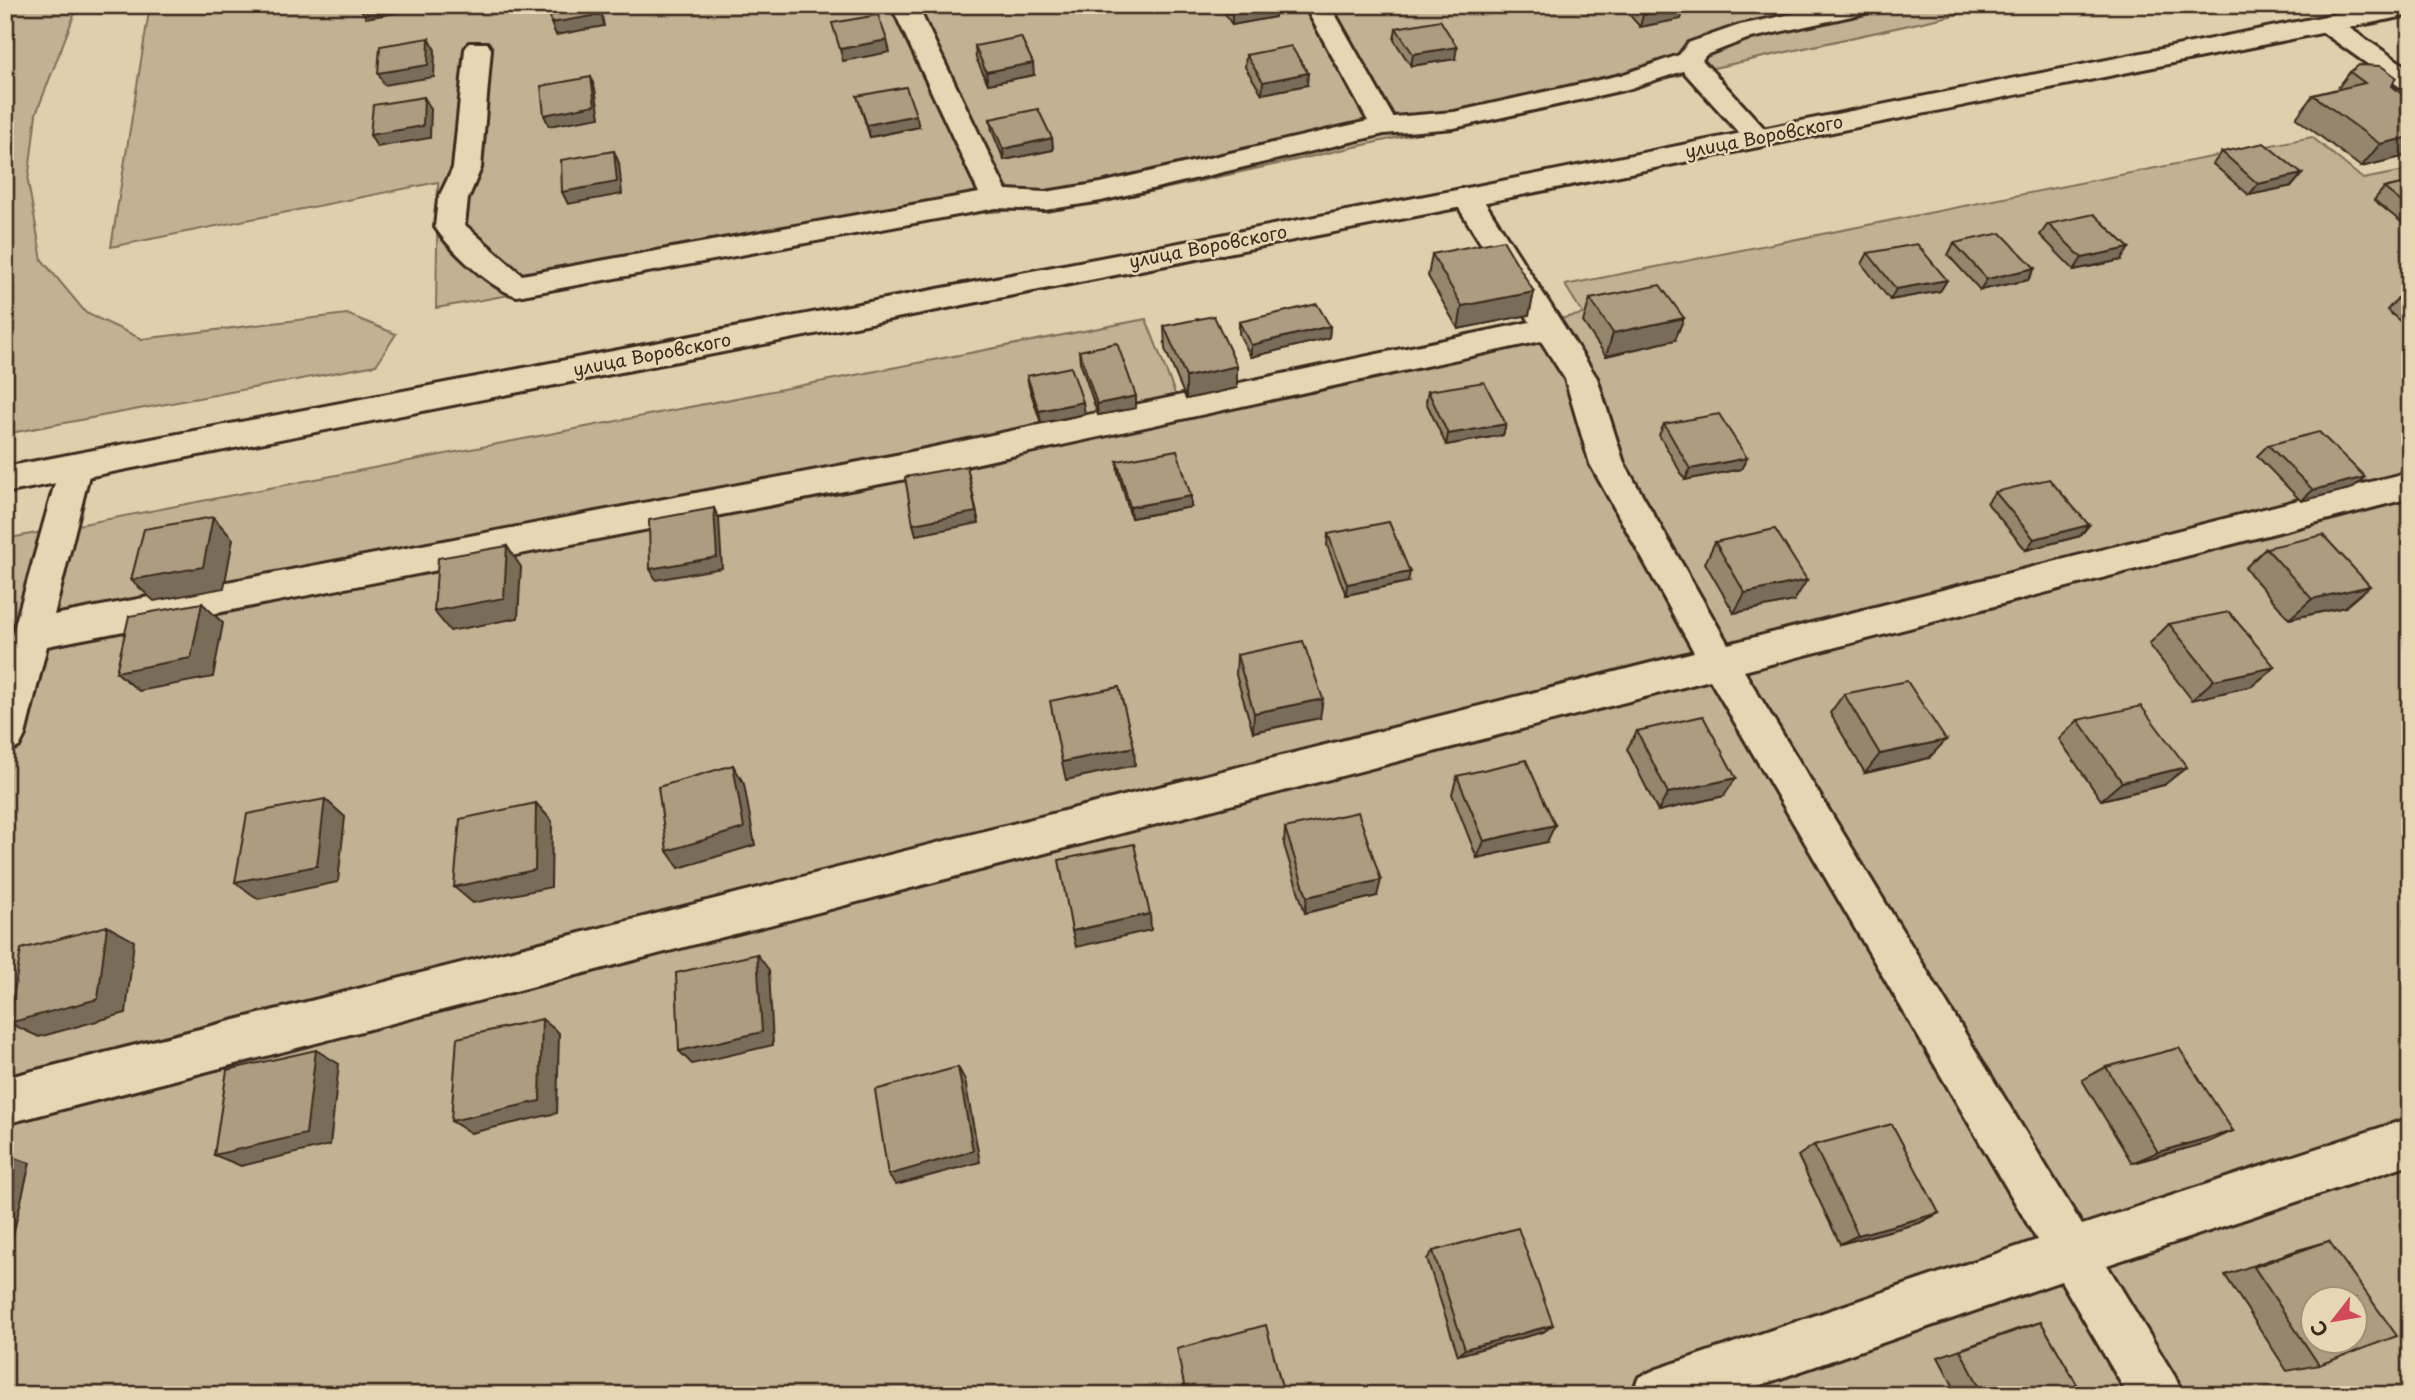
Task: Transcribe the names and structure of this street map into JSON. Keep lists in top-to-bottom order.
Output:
{
  "streets": {
    "main road": ["улица Воровского"]
  },
  "north": "bottom left"
}
